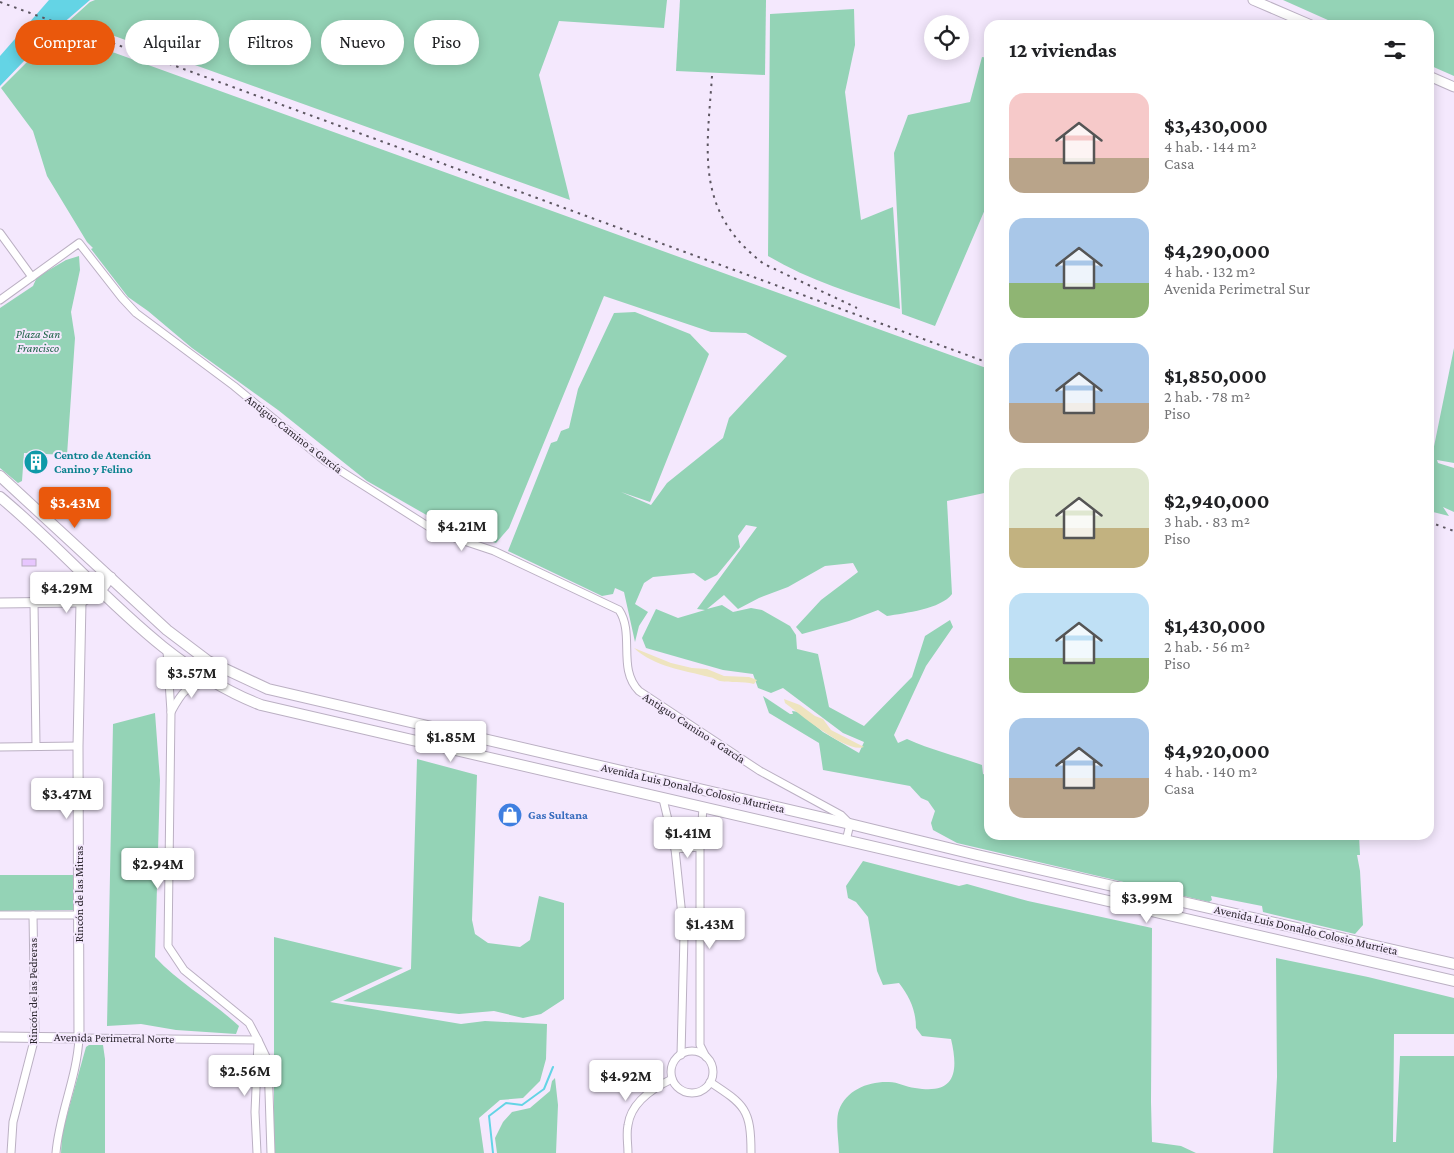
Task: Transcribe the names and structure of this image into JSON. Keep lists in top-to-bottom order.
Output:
{
  "streets": {
    "main road": ["Avenida Luis Donaldo Colosio Murrieta"],
    "street": [
      "Antiguo Camino a García",
      "Rincón de las Mitras",
      "Rincón de las Pedreras",
      "Avenida Perimetral Norte"
    ]
  },
  "crossings": [
    ["Antiguo Camino a García", "Avenida Luis Donaldo Colosio Murrieta"],
    ["Rincón de las Mitras", "Avenida Perimetral Norte"],
    ["Rincón de las Pedreras", "Avenida Perimetral Norte"]
  ],
  "parks": ["Plaza San Francisco"],
  "places": {
    "building": ["Centro de Atención Canino y Felino"],
    "shop": ["Gas Sultana"]
  },
  "page": {
    "chip": [
      "Comprar",
      "Alquilar",
      "Filtros",
      "Nuevo",
      "Piso"
    ],
    "heading": "12 viviendas",
    "list": [
      {
        "name": "$3,430,000",
        "note": "4 hab. · 144 m² · Casa"
      },
      {
        "name": "$4,290,000",
        "note": "4 hab. · 132 m² · Avenida Perimetral Sur"
      },
      {
        "name": "$1,850,000",
        "note": "2 hab. · 78 m² · Piso"
      },
      {
        "name": "$2,940,000",
        "note": "3 hab. · 83 m² · Piso"
      },
      {
        "name": "$1,430,000",
        "note": "2 hab. · 56 m² · Piso"
      },
      {
        "name": "$4,920,000",
        "note": "4 hab. · 140 m² · Casa"
      }
    ],
    "price": [
      "$3.43M",
      "$4.21M",
      "$4.29M",
      "$3.57M",
      "$1.85M",
      "$3.47M",
      "$1.41M",
      "$2.94M",
      "$3.99M",
      "$1.43M",
      "$2.56M",
      "$4.92M"
    ]
  }
}
